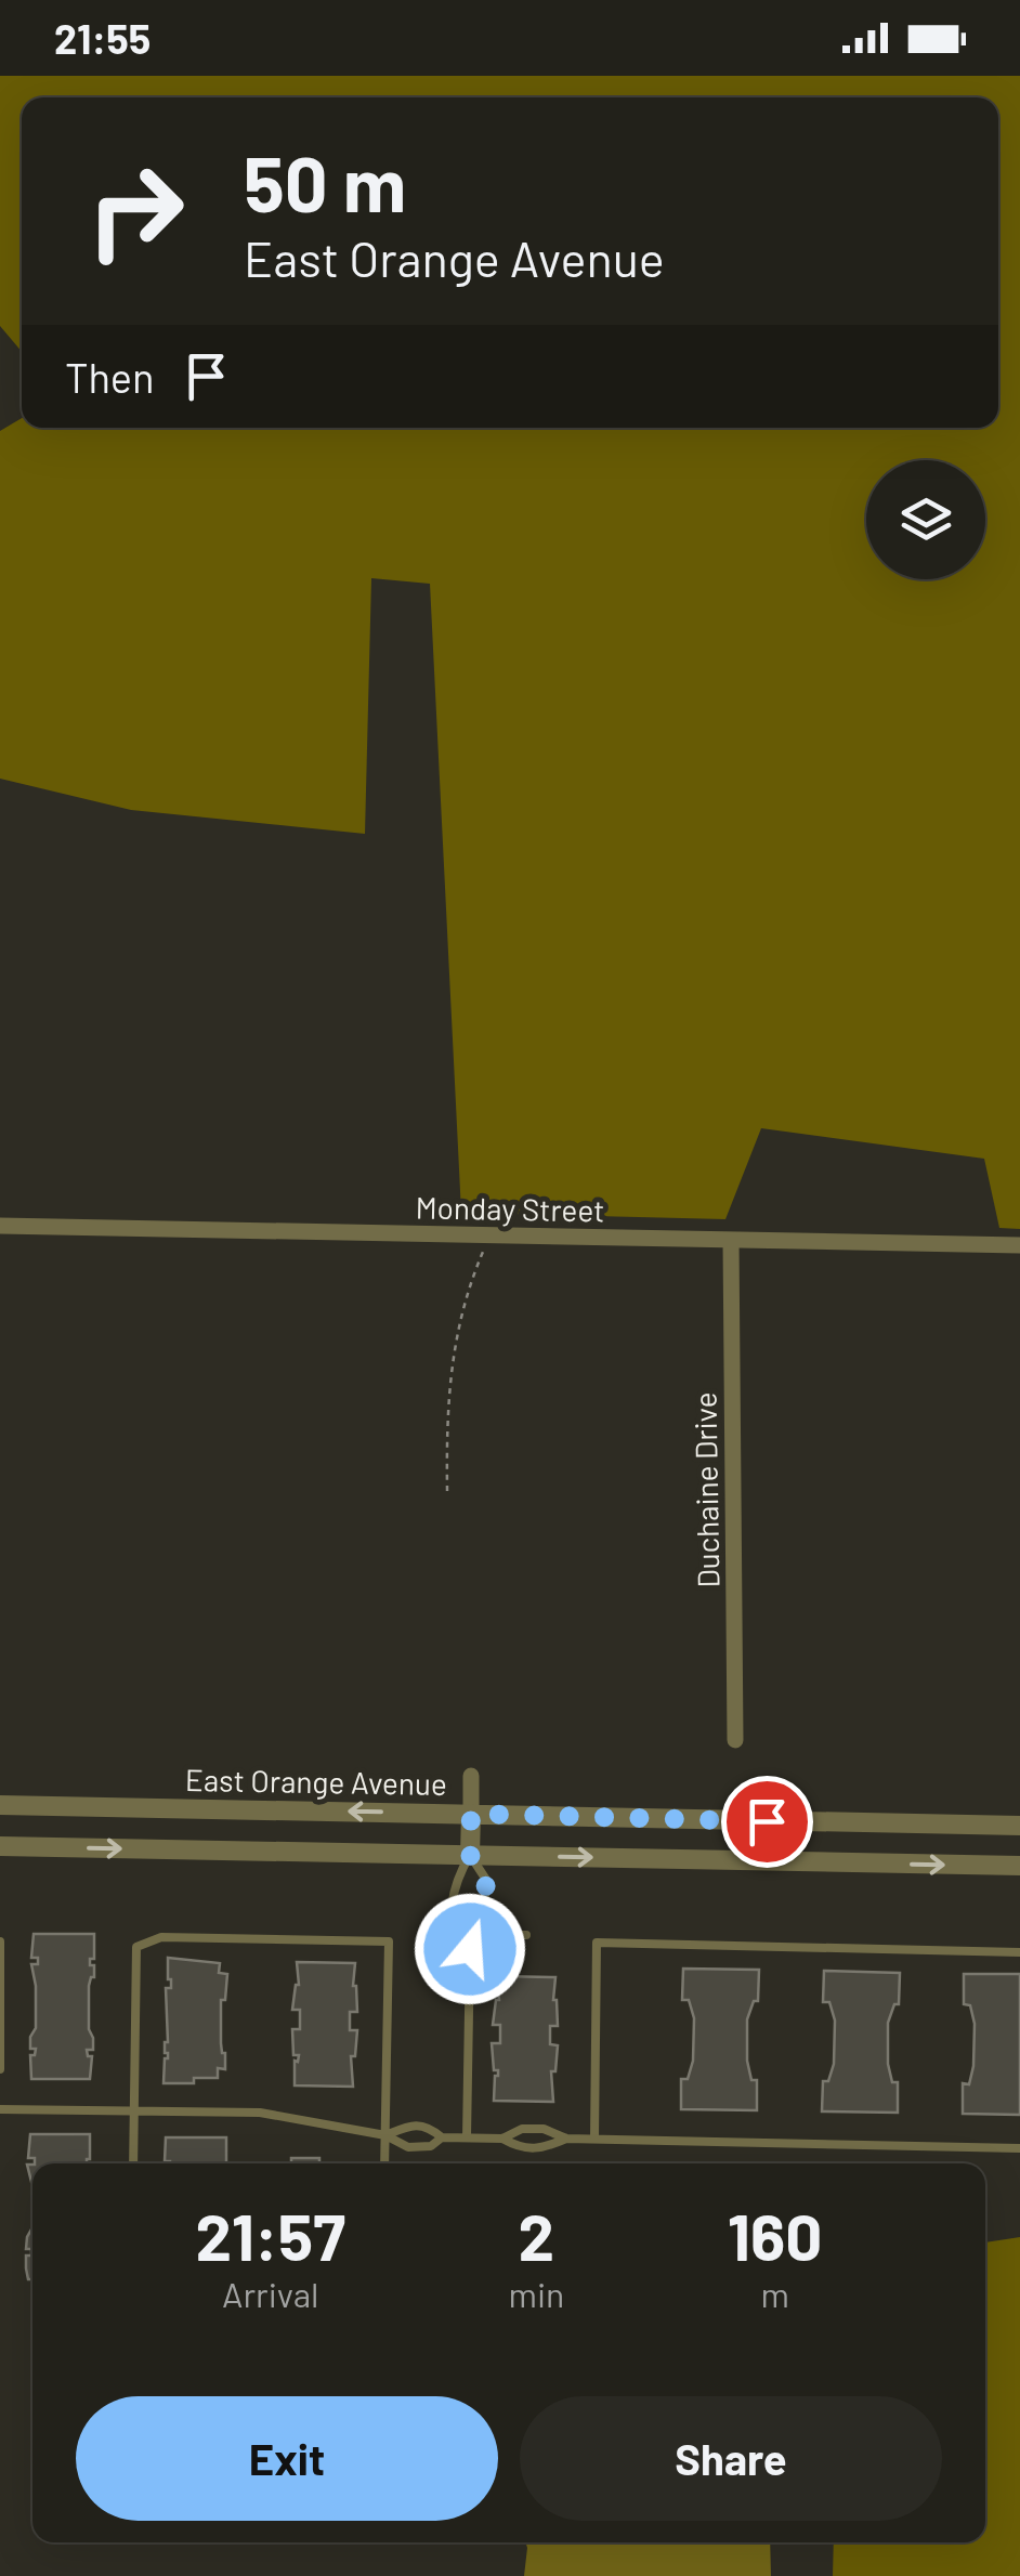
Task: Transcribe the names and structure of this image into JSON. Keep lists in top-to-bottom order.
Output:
{
  "streets": {
    "street": ["Monday Street", "Duchaine Drive", "East Orange Avenue"]
  },
  "crossings": [
    ["Monday Street", "Duchaine Drive"]
  ],
  "page": {
    "status": "21:55",
    "turn": ["50 m", "East Orange Avenue"],
    "then": "Then",
    "eta": [
      "21:57",
      "Arrival",
      "2",
      "min",
      "160",
      "m"
    ],
    "buttons": ["Exit", "Share"]
  }
}
